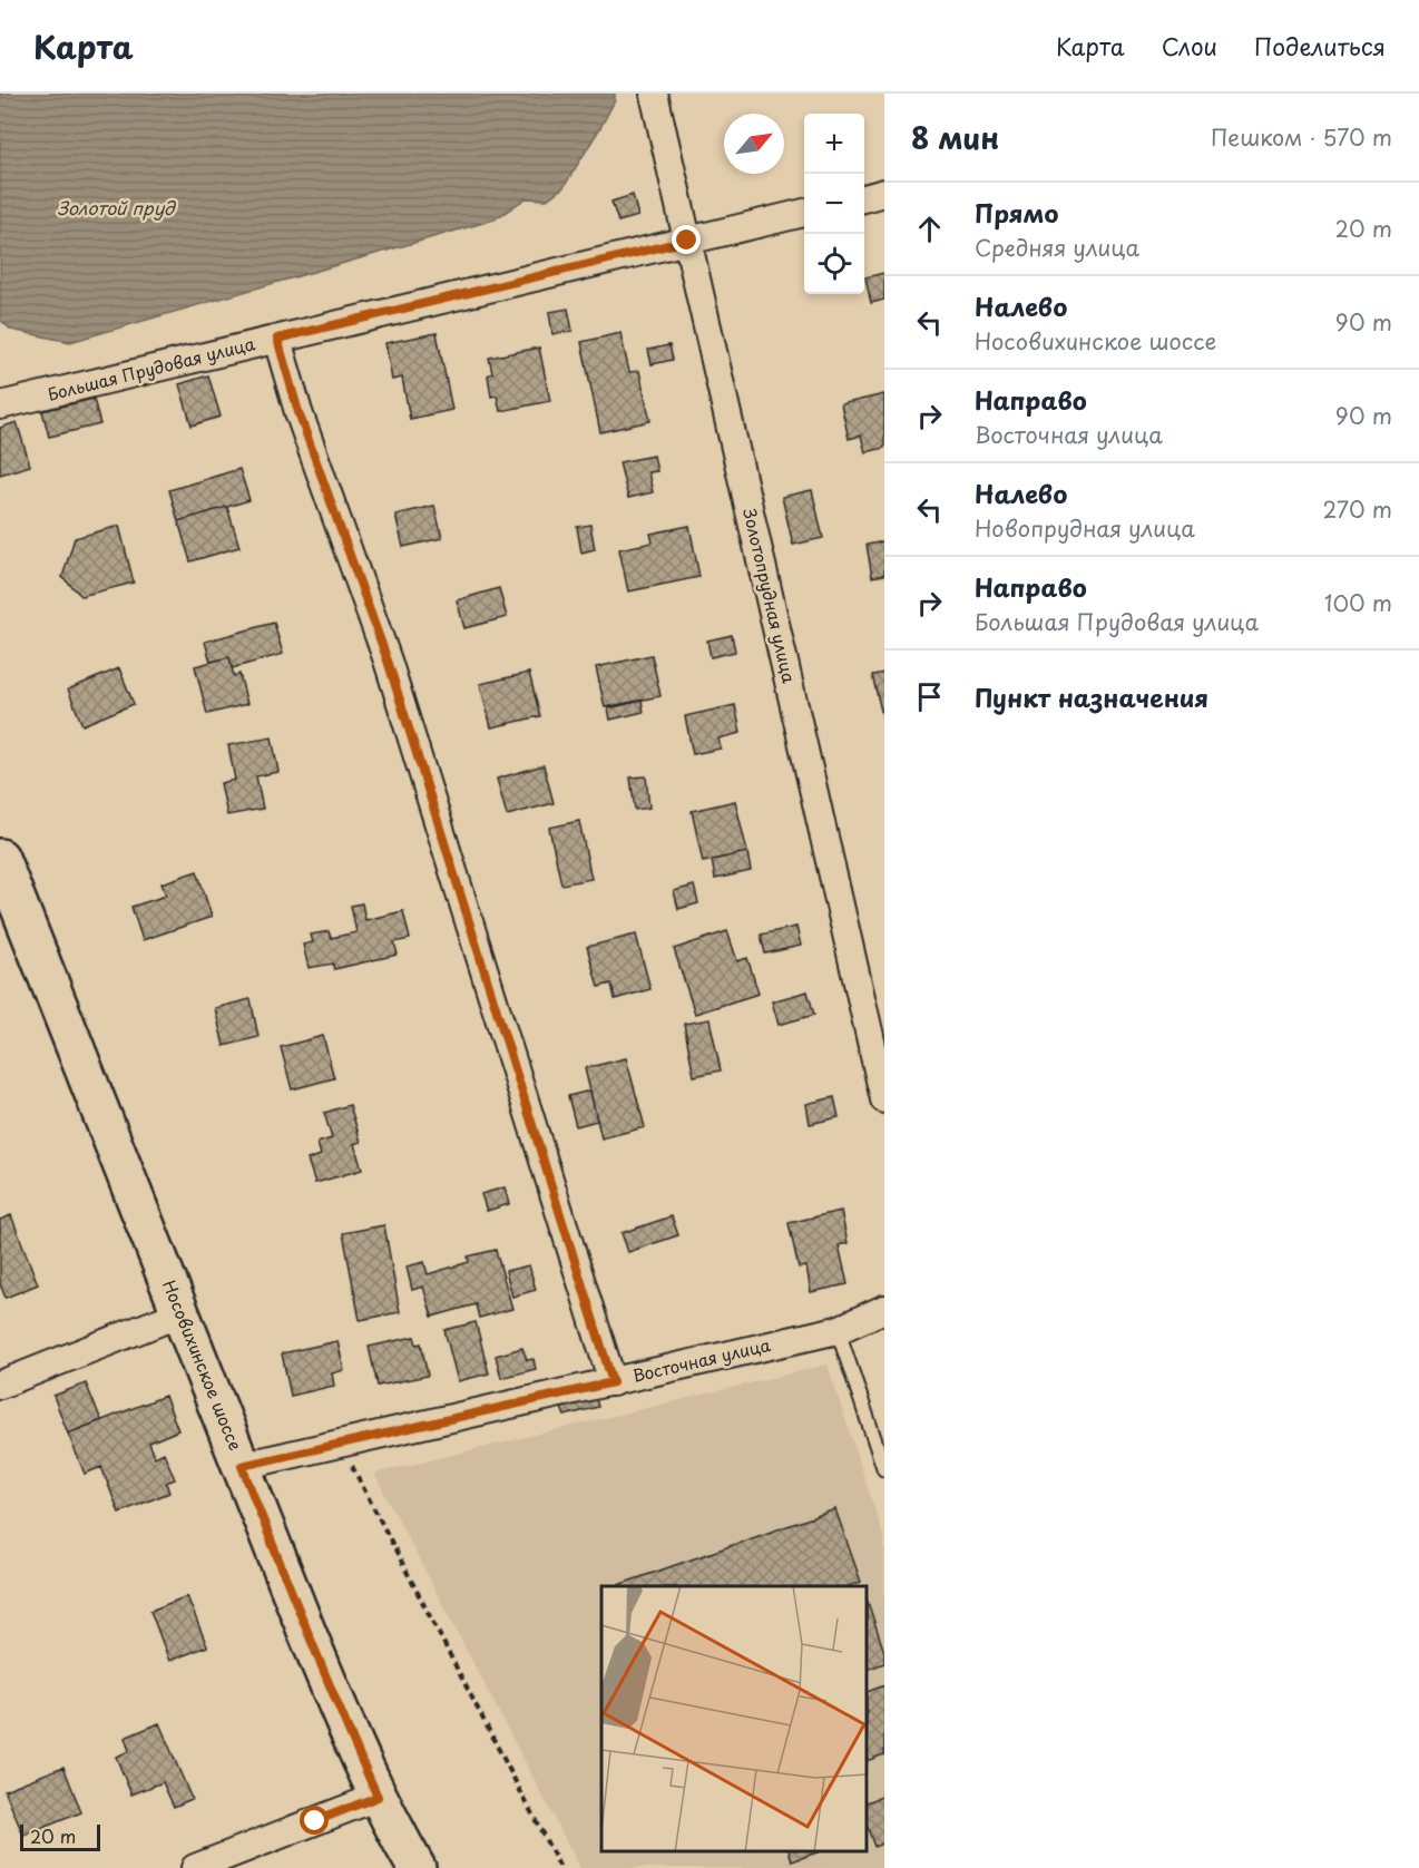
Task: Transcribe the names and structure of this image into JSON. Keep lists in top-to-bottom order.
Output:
{
  "streets": {
    "main road": ["Носовихинское шоссе"],
    "street": ["Большая Прудовая улица", "Золотопрудная улица", "Восточная улица"]
  },
  "crossings": [
    ["Большая Прудовая улица", "Золотопрудная улица"],
    ["Восточная улица", "Носовихинское шоссе"]
  ],
  "water": ["Золотой пруд"],
  "scale_bar": "20 m",
  "north": "top right",
  "page": {
    "header": "Карта",
    "nav": ["Карта", "Слои", "Поделиться"],
    "heading": ["8 мин", "Пешком · 570 m"],
    "map_buttons": ["+", "−"],
    "list": [
      ["Прямо", "Средняя улица", "20 m"],
      ["Налево", "Носовихинское шоссе", "90 m"],
      ["Направо", "Восточная улица", "90 m"],
      ["Налево", "Новопрудная улица", "270 m"],
      ["Направо", "Большая Прудовая улица", "100 m"],
      "Пункт назначения"
    ],
    "scale": "20 m"
  }
}
